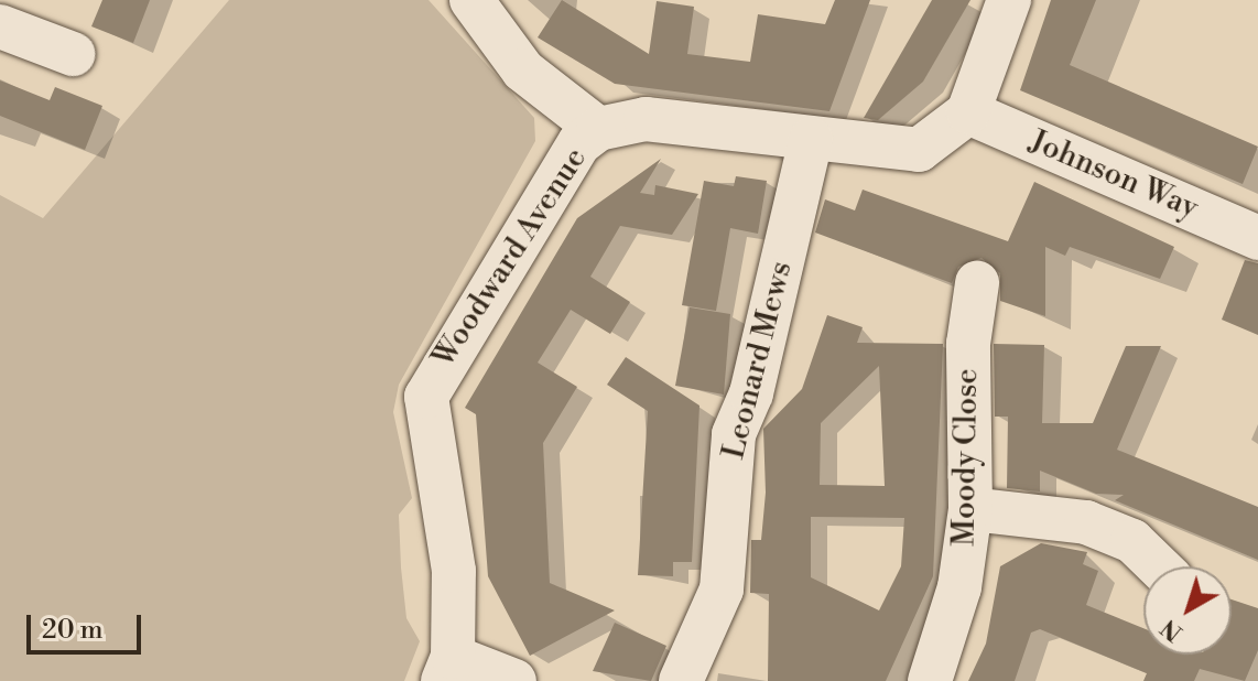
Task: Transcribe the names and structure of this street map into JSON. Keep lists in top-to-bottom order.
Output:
{
  "streets": {
    "street": [
      "Johnson Way",
      "Woodward Avenue",
      "Leonard Mews",
      "Moody Close"
    ]
  },
  "crossings": [
    ["Johnson Way", "Woodward Avenue"],
    ["Woodward Avenue", "Leonard Mews"]
  ],
  "scale_bar": "20 m",
  "north": "bottom left"
}
